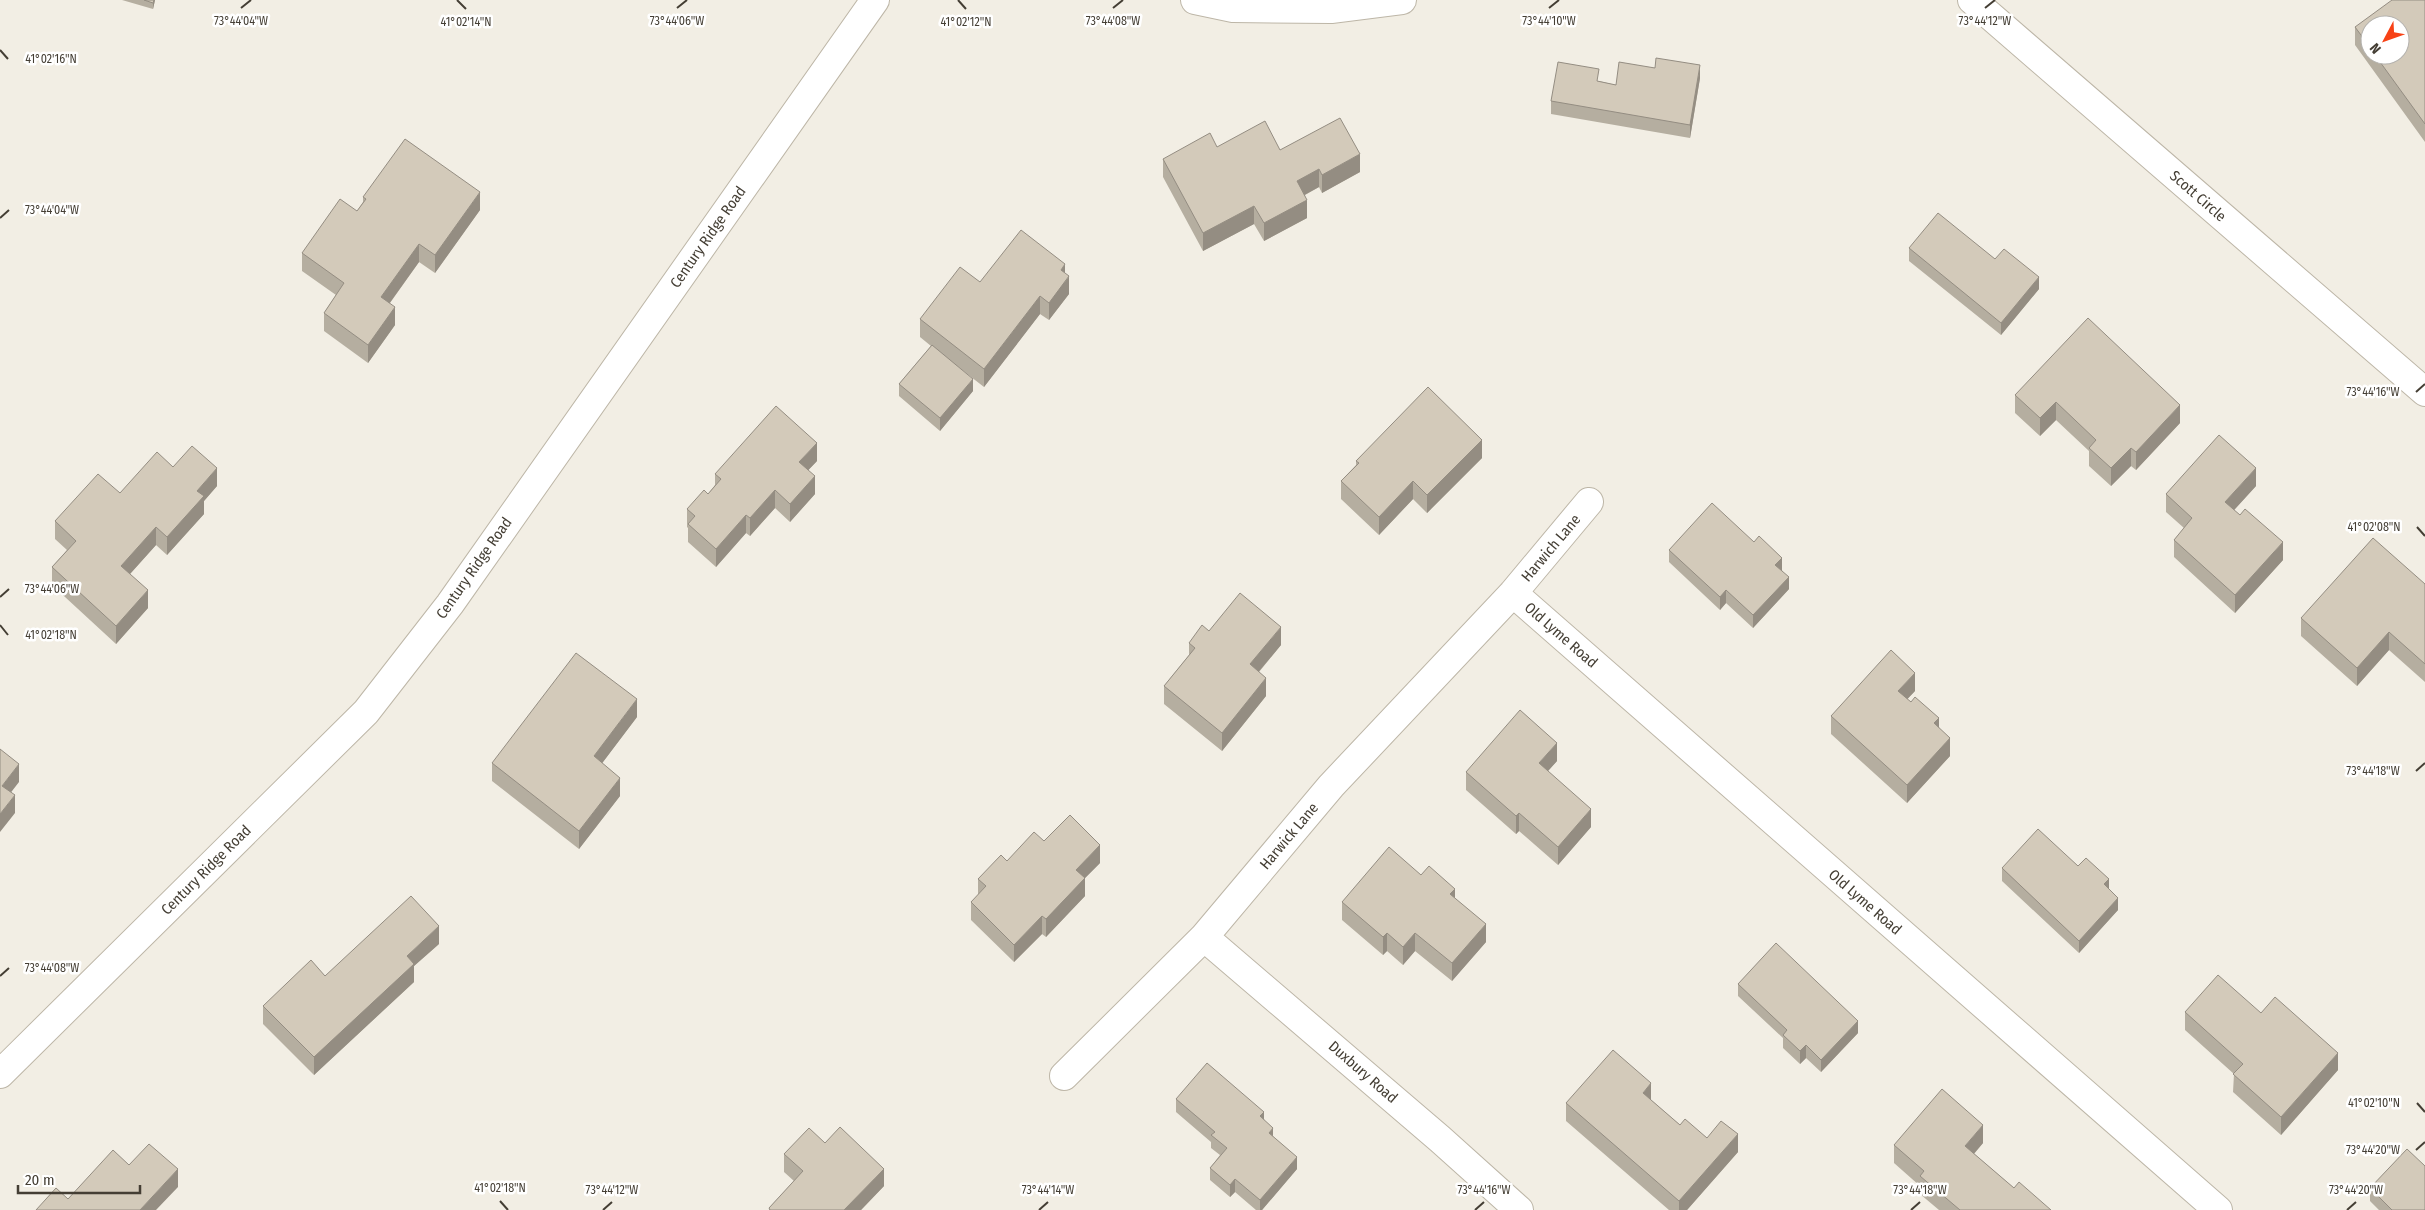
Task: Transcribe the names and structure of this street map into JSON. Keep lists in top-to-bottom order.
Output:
{
  "streets": {
    "street": [
      "Scott Circle",
      "Century Ridge Road",
      "Harwich Lane",
      "Old Lyme Road",
      "Harwick Lane",
      "Duxbury Road"
    ]
  },
  "crossings": [
    ["Harwich Lane", "Old Lyme Road"],
    ["Harwich Lane", "Harwick Lane"],
    ["Old Lyme Road", "Harwick Lane"],
    ["Harwick Lane", "Duxbury Road"]
  ],
  "scale_bar": "20 m",
  "north": "bottom left",
  "coordinates": [
    "73°44'04\"W",
    "73°44'06\"W",
    "73°44'08\"W",
    "73°44'10\"W",
    "73°44'12\"W",
    "41°02'14\"N",
    "41°02'12\"N",
    "41°02'16\"N",
    "73°44'16\"W",
    "41°02'08\"N",
    "41°02'18\"N",
    "73°44'18\"W",
    "41°02'10\"N",
    "73°44'20\"W",
    "73°44'14\"W"
  ]
}
